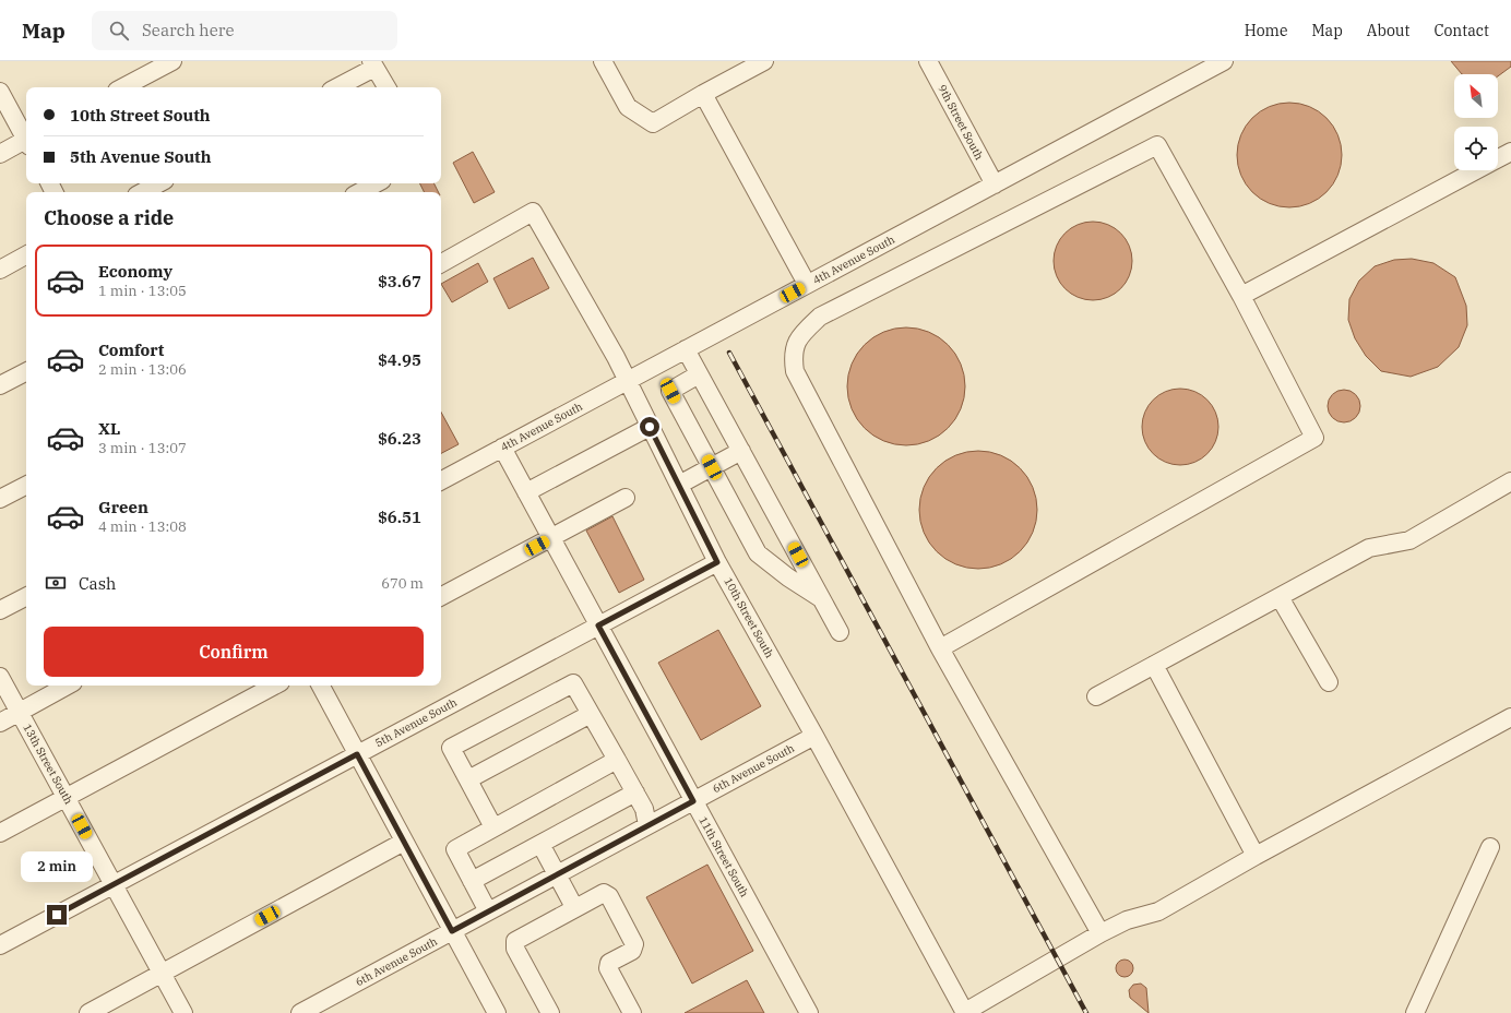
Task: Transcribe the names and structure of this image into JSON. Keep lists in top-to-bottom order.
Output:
{
  "streets": {
    "street": [
      "9th Street South",
      "4th Avenue South",
      "10th Street South",
      "5th Avenue South",
      "13th Street South",
      "6th Avenue South",
      "11th Street South"
    ]
  },
  "crossings": [
    ["9th Street South", "4th Avenue South"],
    ["4th Avenue South", "10th Street South"],
    ["4th Avenue South", "11th Street South"],
    ["10th Street South", "5th Avenue South"],
    ["10th Street South", "6th Avenue South"],
    ["5th Avenue South", "13th Street South"],
    ["5th Avenue South", "11th Street South"],
    ["6th Avenue South", "11th Street South"]
  ],
  "north": "top left",
  "page": {
    "header": "Map",
    "search": "Search here",
    "nav": [
      "Home",
      "Map",
      "About",
      "Contact"
    ],
    "banner": ["10th Street South", "5th Avenue South"],
    "heading": "Choose a ride",
    "list": [
      {
        "name": "Economy",
        "note": "1 min · 13:05",
        "value": "$3.67"
      },
      {
        "name": "Comfort",
        "note": "2 min · 13:06",
        "value": "$4.95"
      },
      {
        "name": "XL",
        "note": "3 min · 13:07",
        "value": "$6.23"
      },
      {
        "name": "Green",
        "note": "4 min · 13:08",
        "value": "$6.51"
      }
    ],
    "pay": ["Cash", "670 m"],
    "buttons": "Confirm",
    "bubble": "2 min"
  }
}
